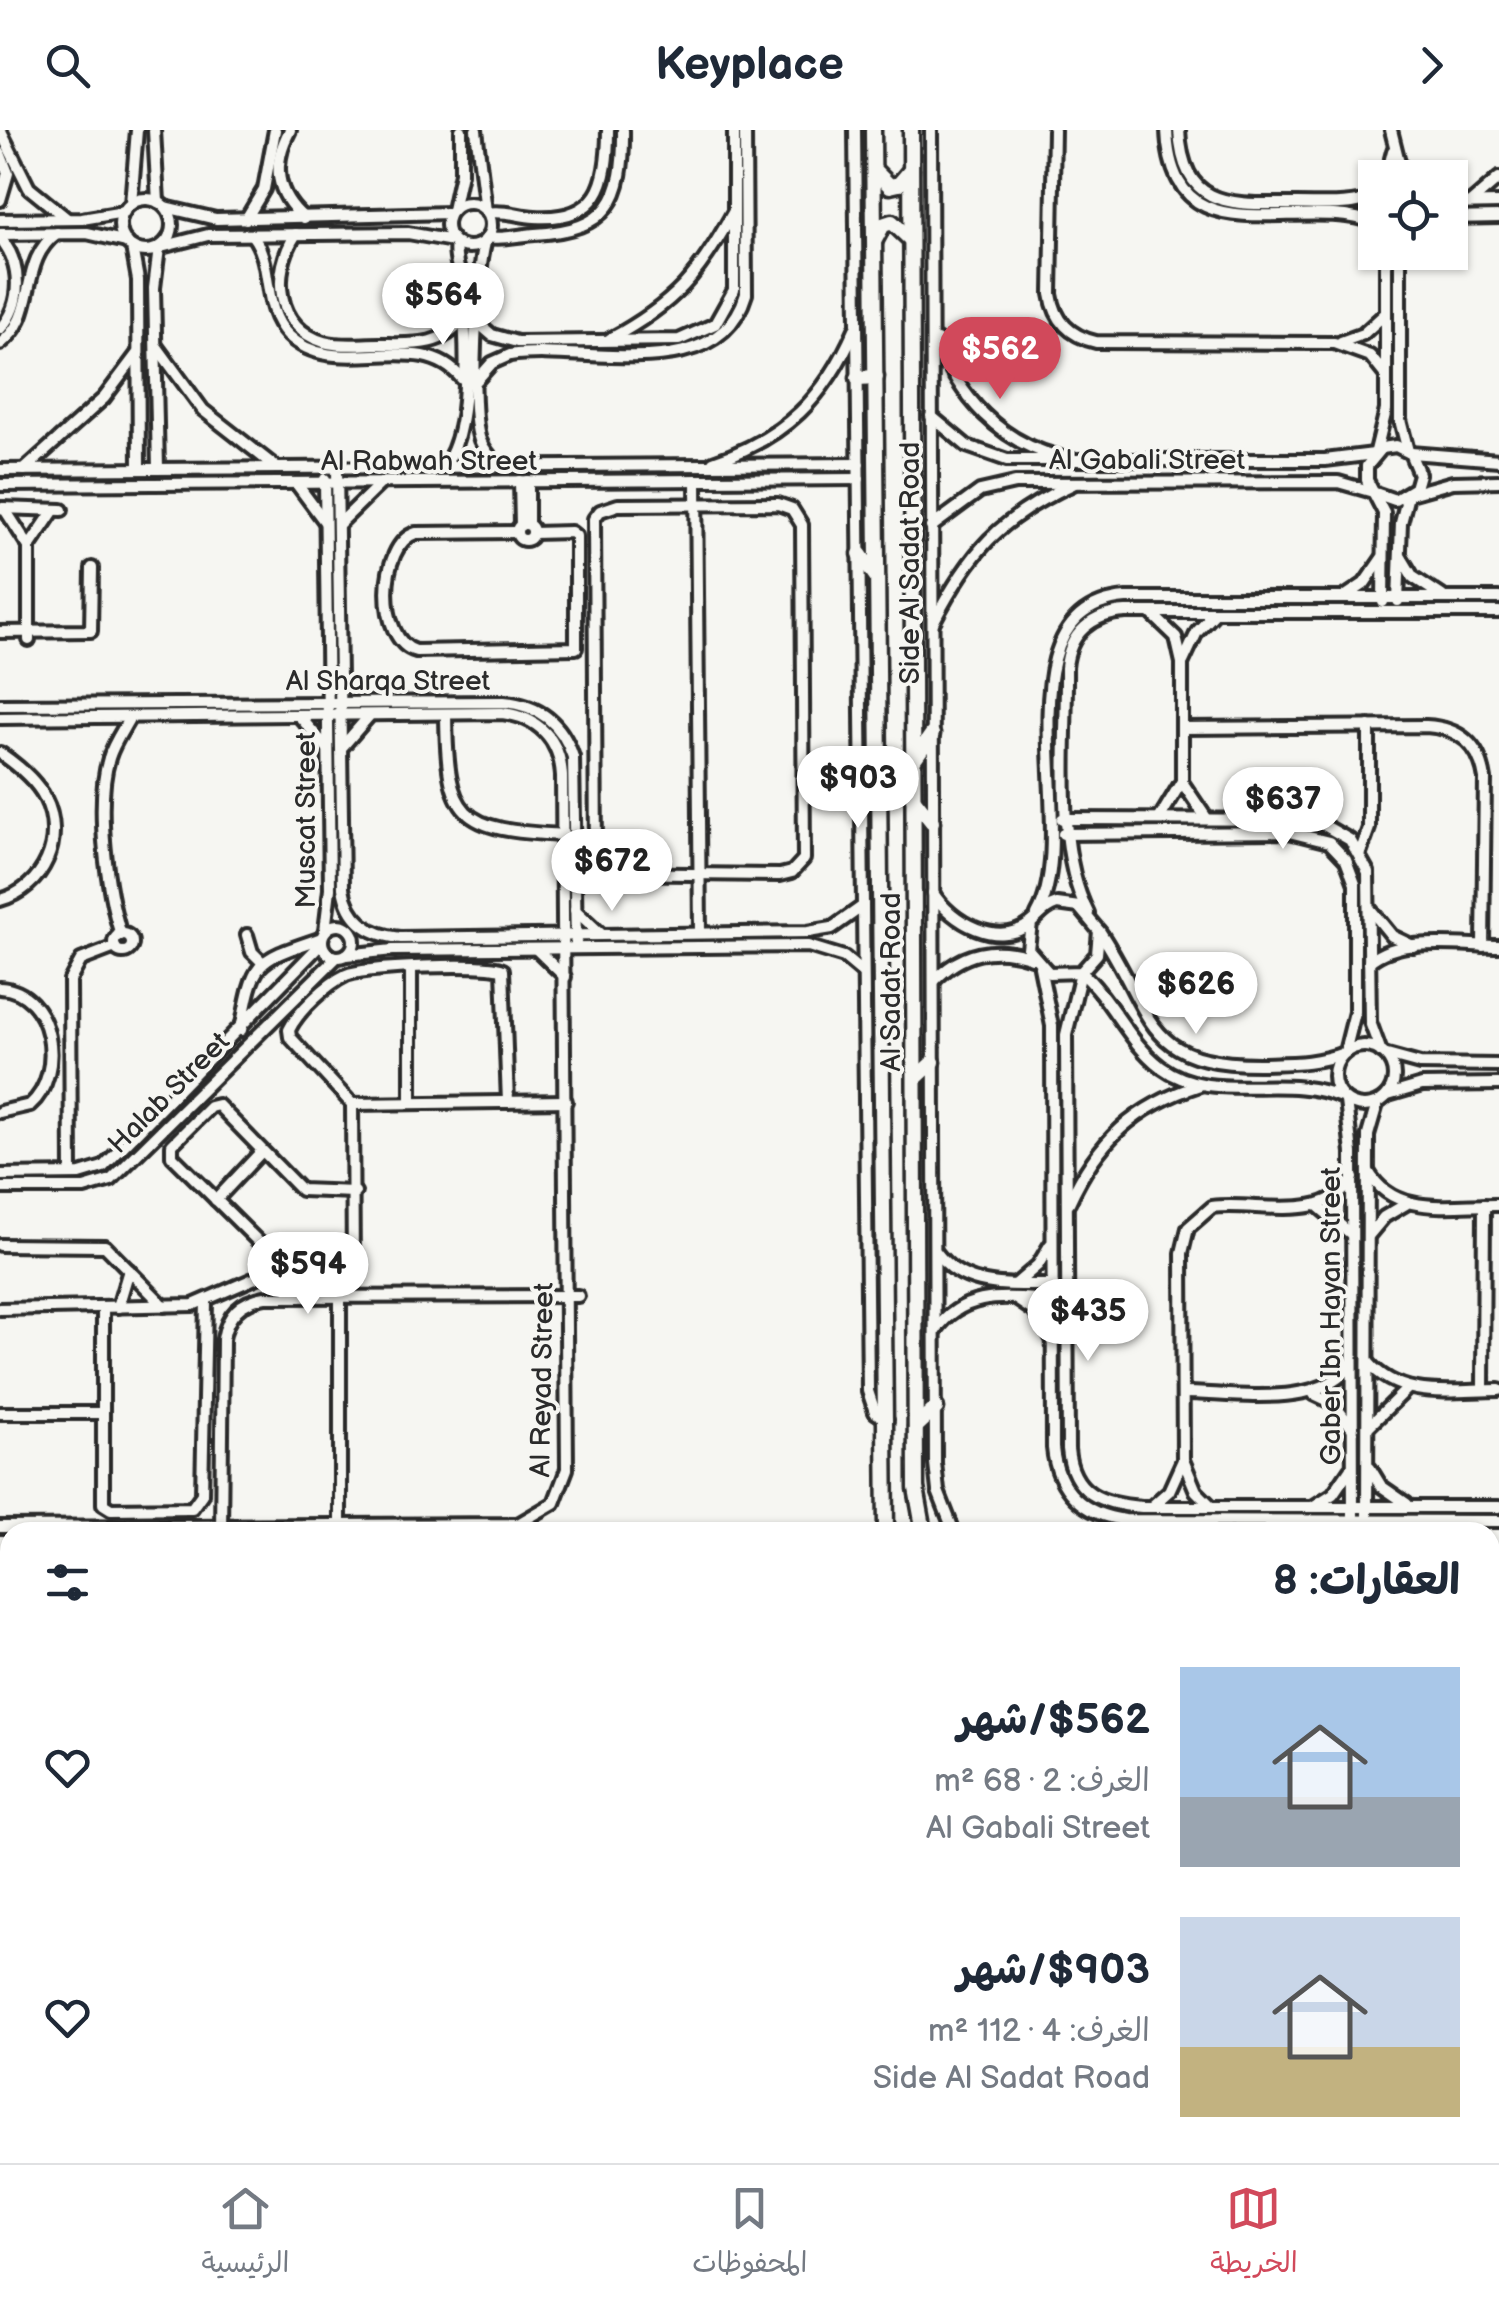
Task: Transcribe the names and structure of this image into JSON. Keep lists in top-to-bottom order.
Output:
{
  "streets": {
    "main road": ["Al Sadat Road"],
    "street": [
      "Al Gabali Street",
      "Al Rabwah Street",
      "Side Al Sadat Road",
      "Al Sharqa Street",
      "Muscat Street",
      "Halab Street",
      "Gaber Ibn Hayan Street",
      "Al Reyad Street"
    ]
  },
  "crossings": [
    ["Al Gabali Street", "Side Al Sadat Road"],
    ["Al Rabwah Street", "Side Al Sadat Road"],
    ["Al Rabwah Street", "Muscat Street"],
    ["Side Al Sadat Road", "Al Sadat Road"],
    ["Al Sharqa Street", "Muscat Street"],
    ["Al Sharqa Street", "Al Reyad Street"],
    ["Muscat Street", "Halab Street"]
  ],
  "page": {
    "header": "Keyplace",
    "price": [
      "$564",
      "$562",
      "$903",
      "$637",
      "$672",
      "$626",
      "$594",
      "$435"
    ],
    "heading": "العقارات: 8",
    "list": [
      {
        "name": "$562/شهر",
        "note": "الغرف: 2 · 68 m² · Al Gabali Street"
      },
      {
        "name": "$903/شهر",
        "note": "الغرف: 4 · 112 m² · Side Al Sadat Road"
      }
    ],
    "tabs": ["الخريطة", "المحفوظات", "الرئيسية"]
  }
}
